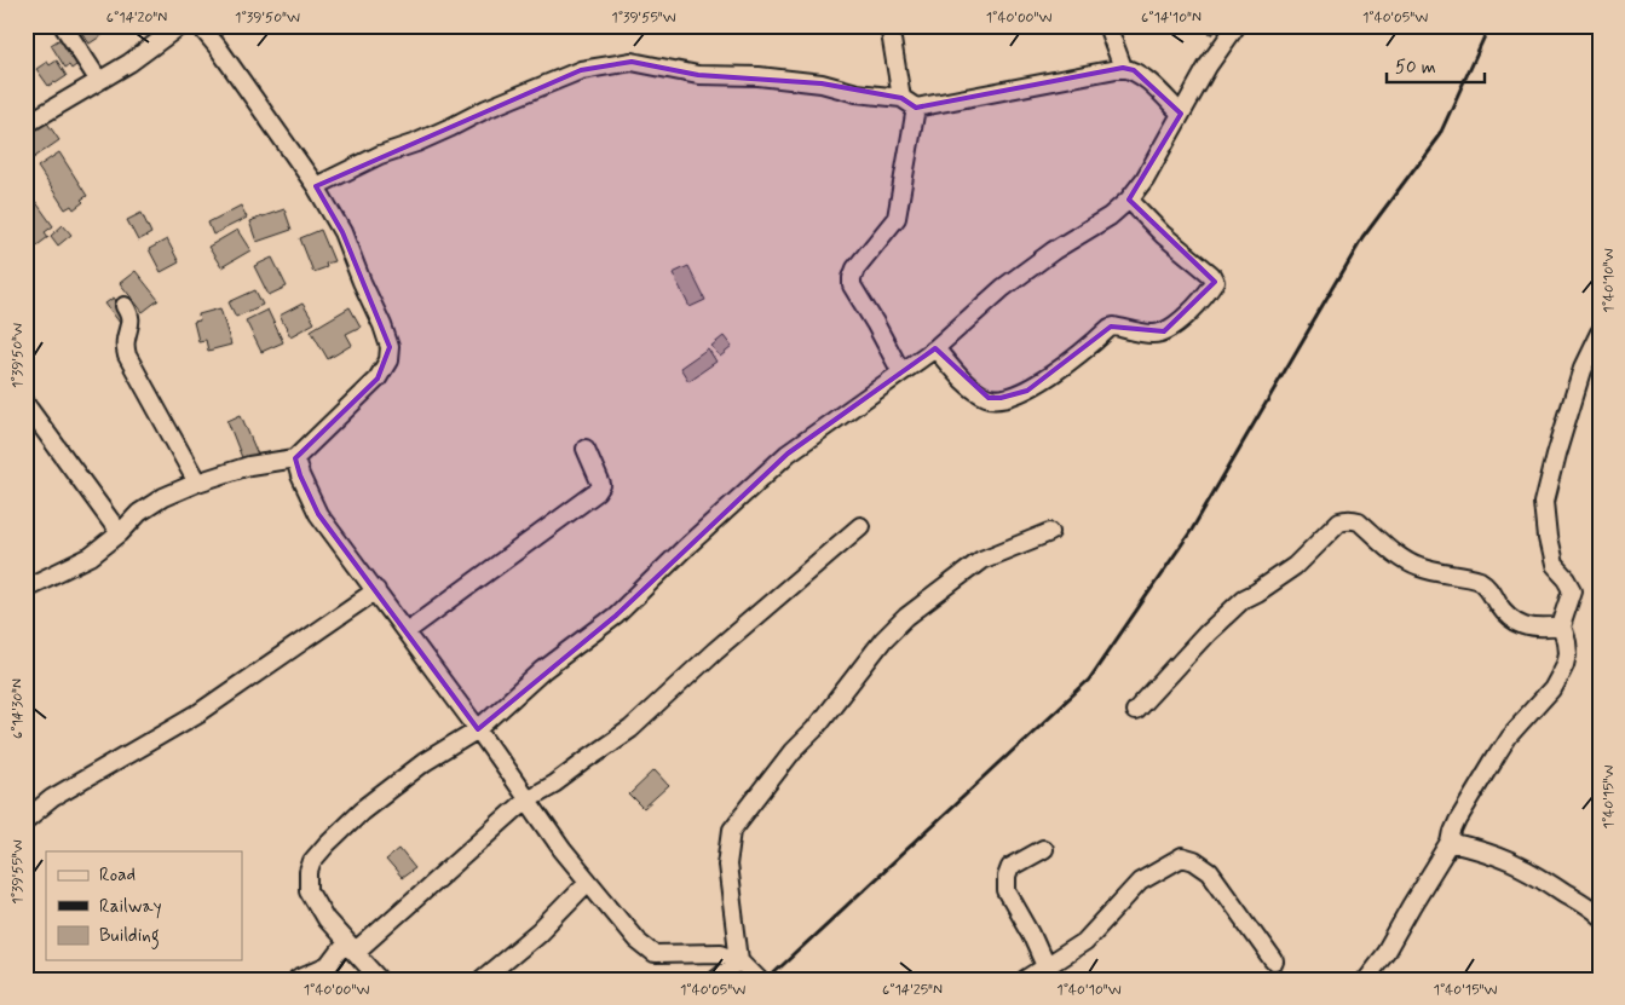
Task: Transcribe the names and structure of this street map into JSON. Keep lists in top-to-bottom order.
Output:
{
  "legend": ["Road", "Railway", "Building"],
  "scale_bar": "50 m",
  "coordinates": [
    "6°14'20\"N",
    "1°39'50\"W",
    "1°39'55\"W",
    "1°40'00\"W",
    "6°14'10\"N",
    "1°40'05\"W",
    "1°40'10\"W",
    "6°14'30\"N",
    "1°40'15\"W",
    "6°14'25\"N"
  ]
}
